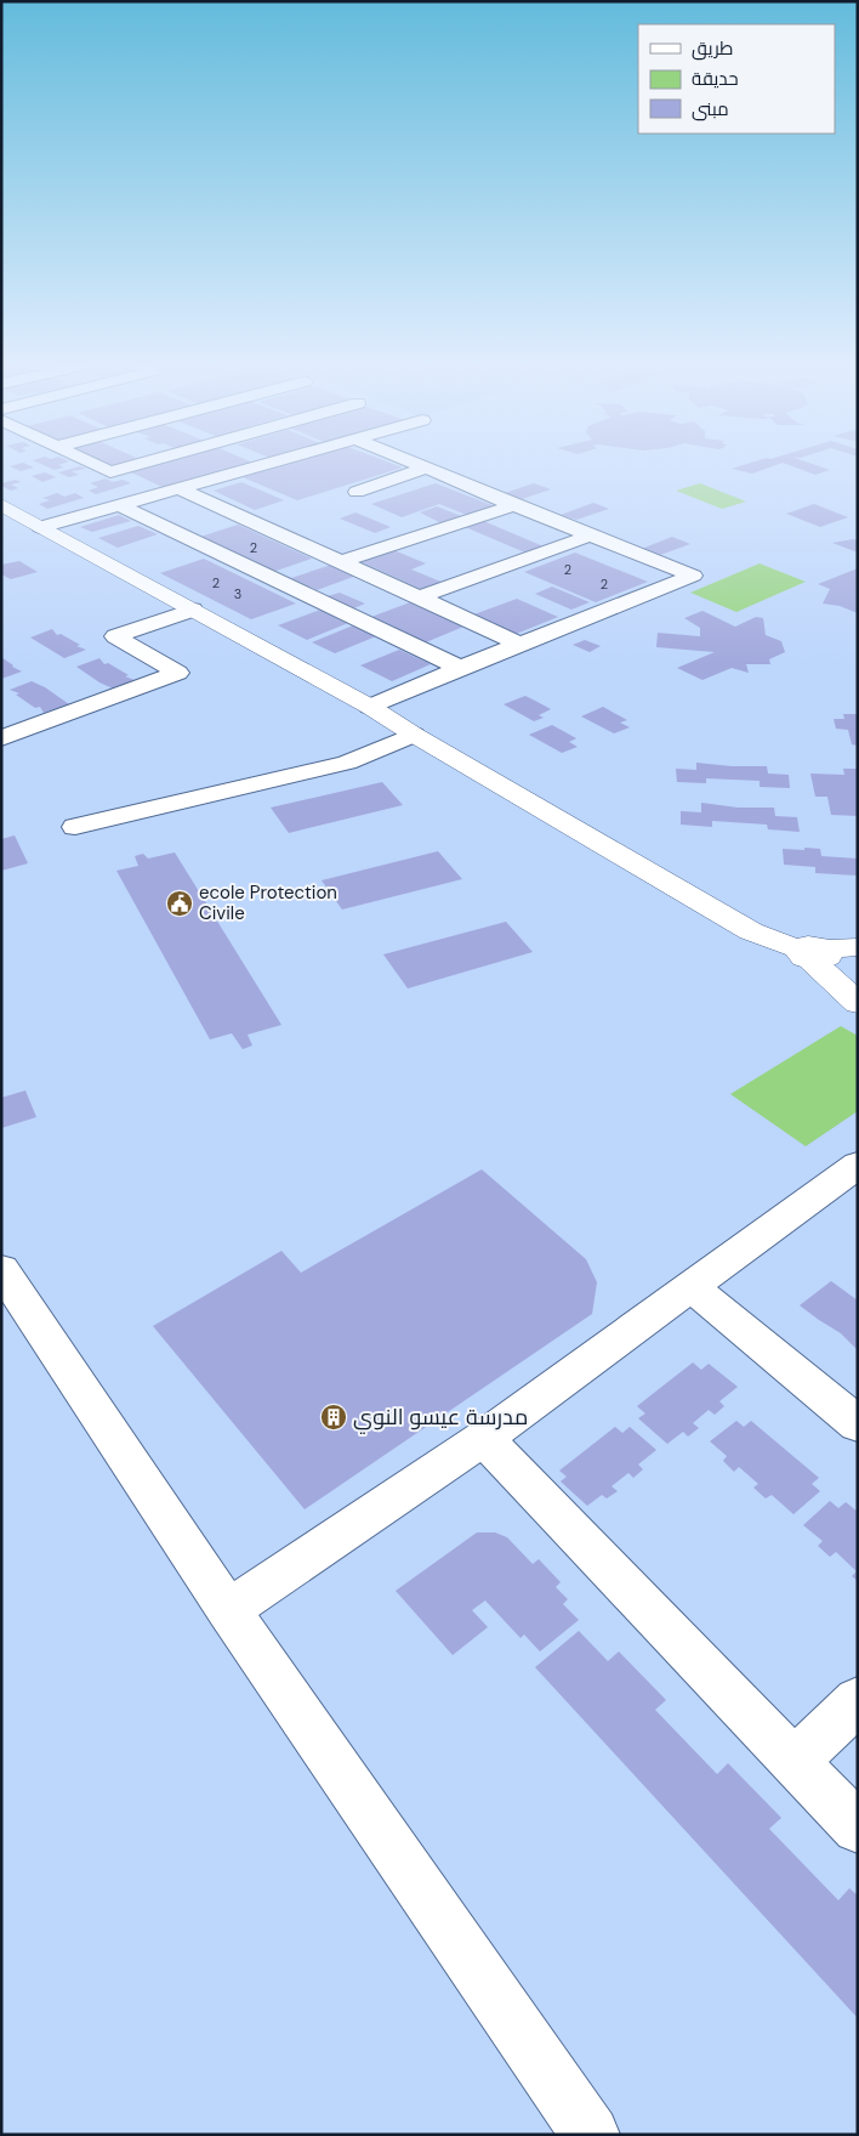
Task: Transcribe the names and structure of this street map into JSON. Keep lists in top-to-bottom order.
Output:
{
  "places": {
    "public building": ["ecole Protection Civile"],
    "building": ["مدرسة عيسو النوي"]
  },
  "house_numbers": [
    "2",
    "2",
    "2",
    "2",
    "3"
  ],
  "legend": ["طريق", "حديقة", "مبنى"]
}
